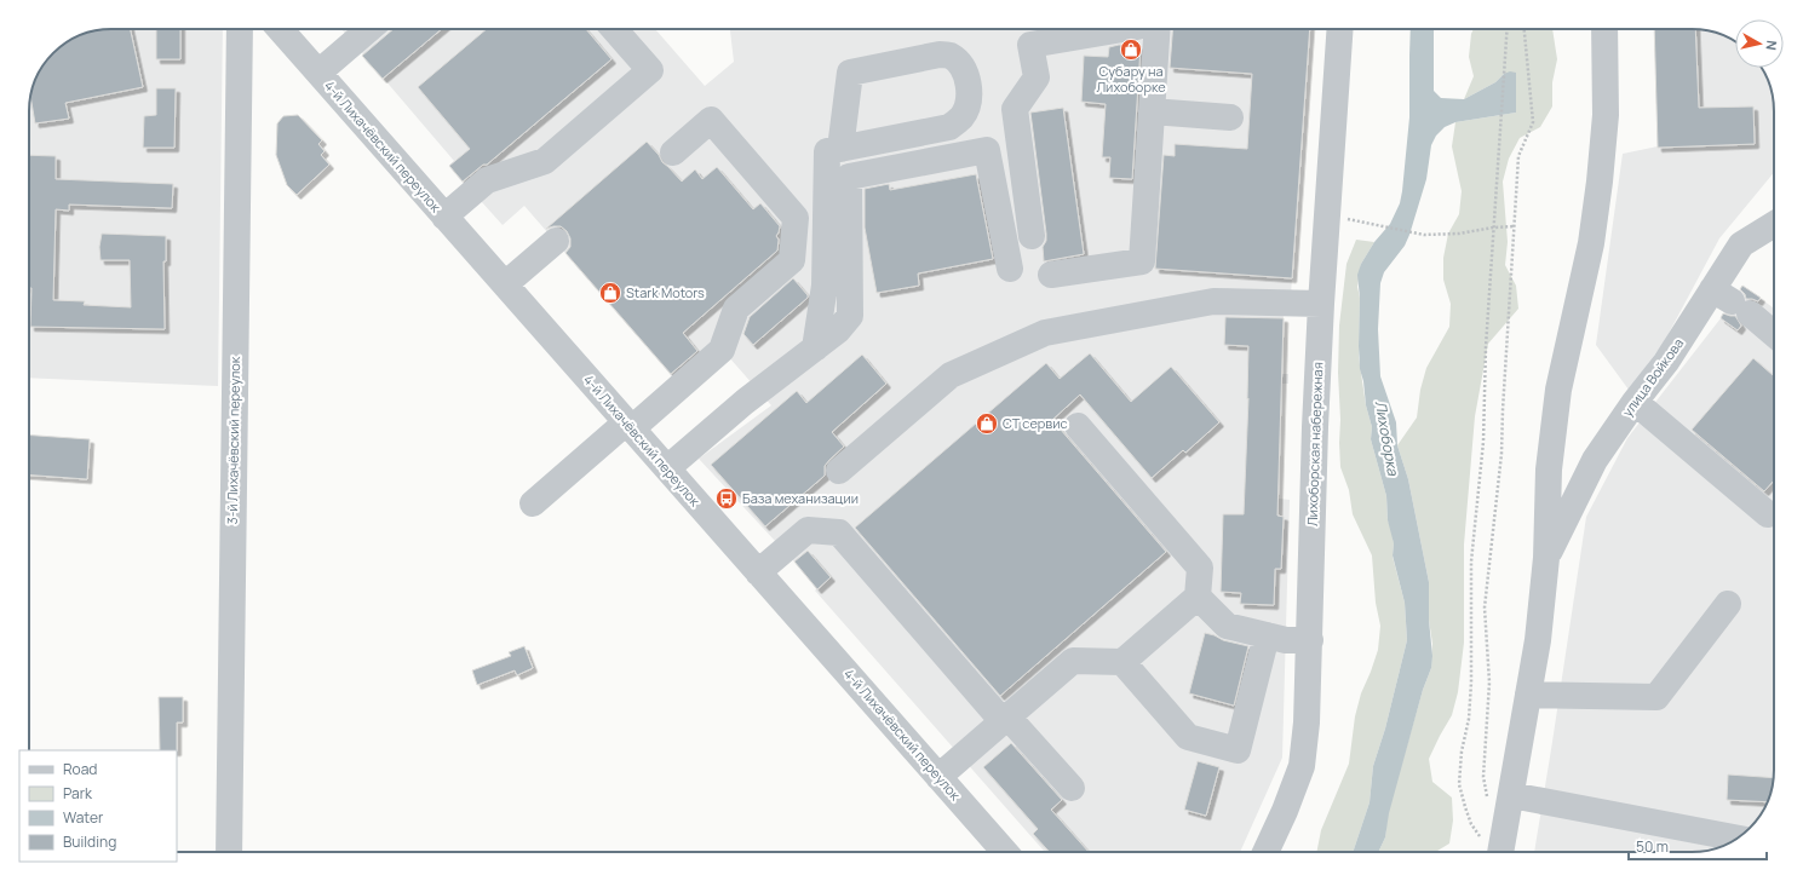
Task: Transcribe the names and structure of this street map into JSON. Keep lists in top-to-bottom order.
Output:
{
  "streets": {
    "street": [
      "4-й Лихачёвский переулок",
      "улица Войкова",
      "3-й Лихачёвский переулок",
      "Лихоборская набережная"
    ]
  },
  "water": ["Лихоборка"],
  "places": {
    "shop": ["Субару на Лихоборке", "Stark Motors", "СТ сервис"],
    "bus stop": ["База механизации"]
  },
  "legend": [
    "Road",
    "Park",
    "Water",
    "Building"
  ],
  "scale_bar": "50 m",
  "north": "right"
}
